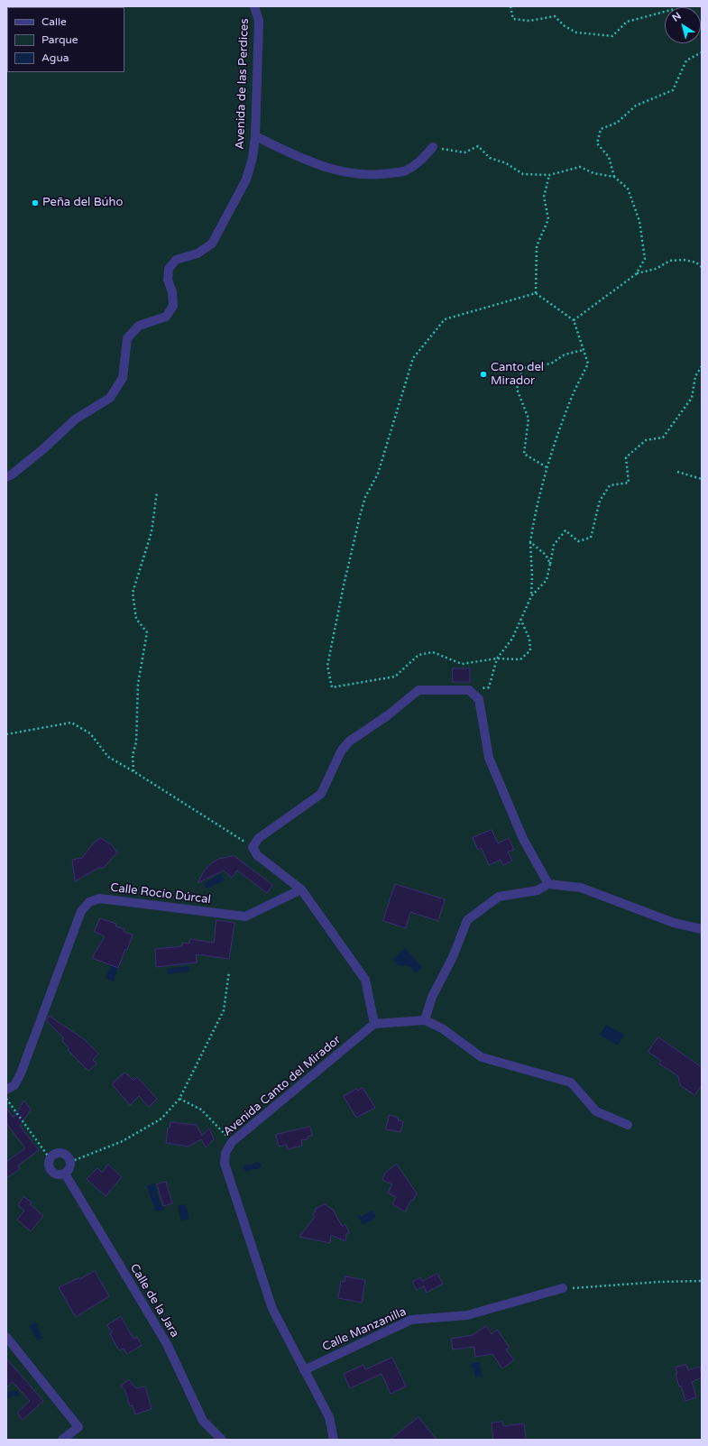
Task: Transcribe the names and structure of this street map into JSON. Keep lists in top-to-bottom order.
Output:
{
  "streets": {
    "street": [
      "Avenida de las Perdices",
      "Calle Rocío Dúrcal",
      "Avenida Canto del Mirador",
      "Calle de la Jara",
      "Calle Manzanilla"
    ]
  },
  "crossings": [
    ["Avenida Canto del Mirador", "Calle Manzanilla"]
  ],
  "places": ["Peña del Búho", "Canto del Mirador"],
  "legend": ["Calle", "Parque", "Agua"],
  "north": "top left"
}
